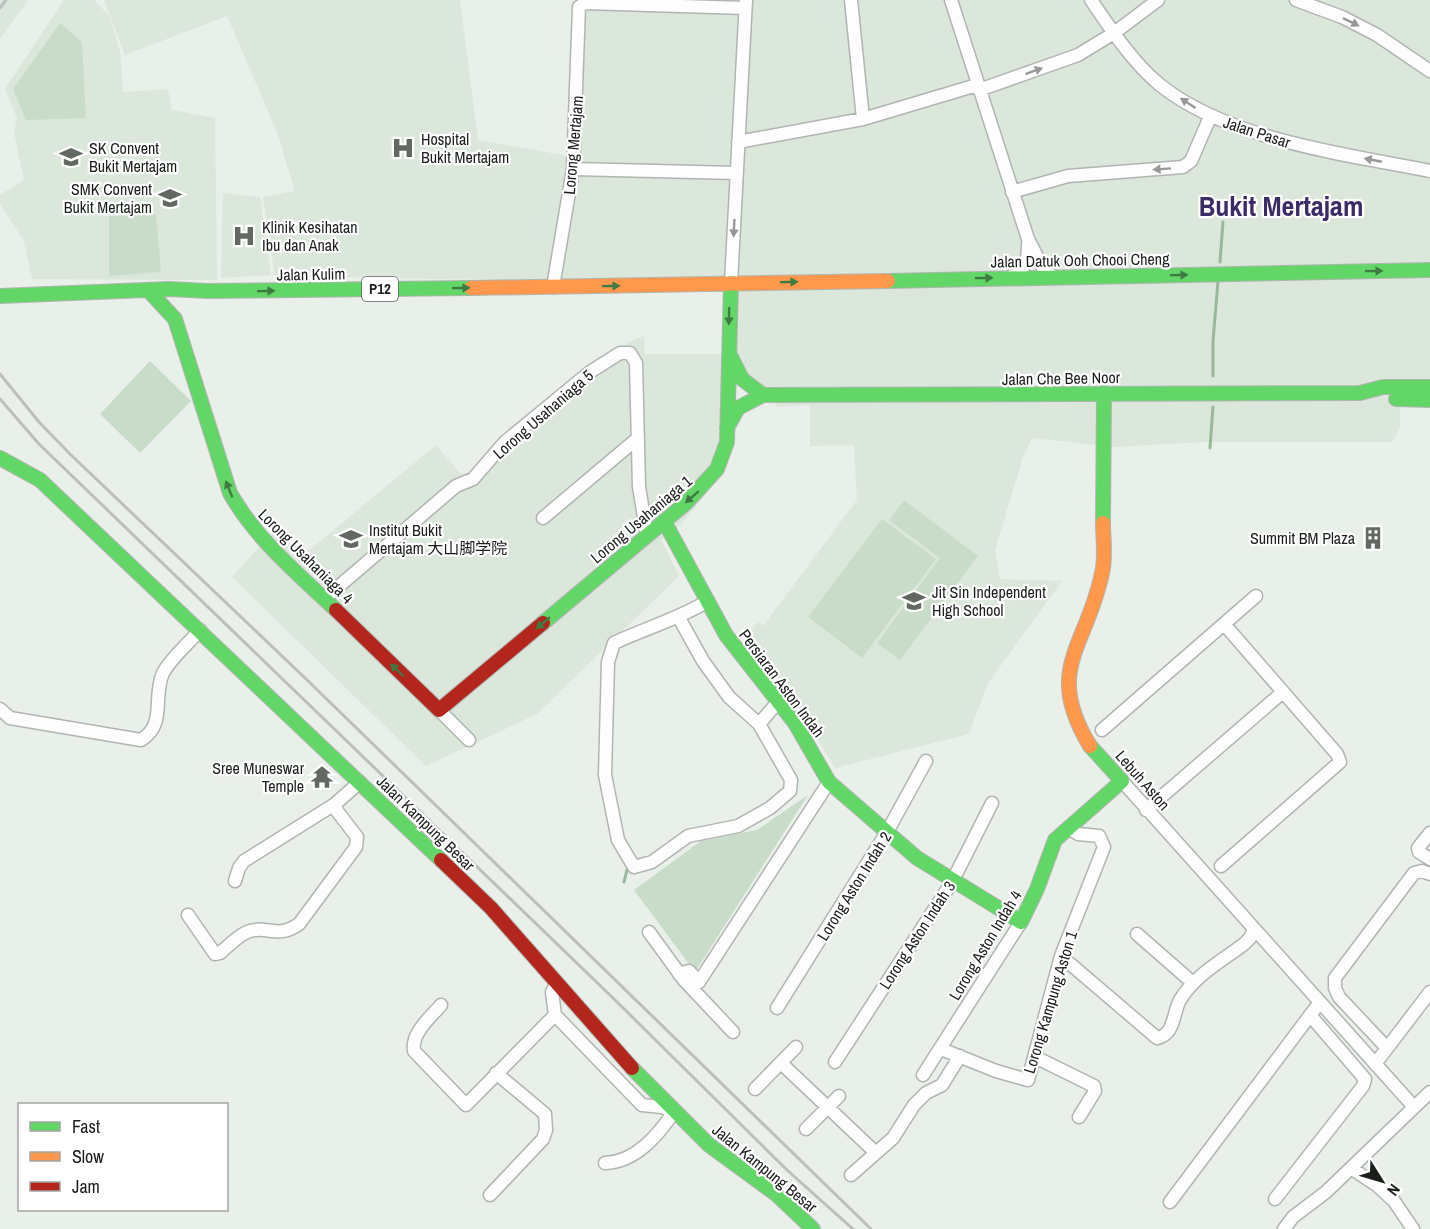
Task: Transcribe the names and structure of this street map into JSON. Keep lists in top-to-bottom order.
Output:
{
  "streets": {
    "main road": [
      "Jalan Datuk Ooh Chooi Cheng",
      "Jalan Kulim",
      "P12",
      "Jalan Che Bee Noor",
      "Lorong Usahaniaga 1",
      "Lorong Usahaniaga 4",
      "Persiaran Aston Indah",
      "Lebuh Aston",
      "Jalan Kampung Besar",
      "Lorong Aston Indah 4"
    ],
    "street": [
      "Jalan Pasar",
      "Lorong Mertajam",
      "Lorong Usahaniaga 5",
      "Lorong Aston Indah 2",
      "Lorong Aston Indah 3",
      "Lorong Kampung Aston 1"
    ]
  },
  "crossings": [
    ["Lorong Mertajam", "Jalan Kulim"],
    ["Jalan Datuk Ooh Chooi Cheng", "Jalan Kulim"],
    ["Jalan Datuk Ooh Chooi Cheng", "Lorong Usahaniaga 1"],
    ["Jalan Kulim", "Lorong Usahaniaga 1"],
    ["Jalan Che Bee Noor", "Lebuh Aston"],
    ["Lorong Usahaniaga 5", "Lorong Usahaniaga 4"],
    ["Lorong Usahaniaga 1", "Lorong Usahaniaga 4"],
    ["Lorong Usahaniaga 1", "Persiaran Aston Indah"],
    ["Persiaran Aston Indah", "Lorong Aston Indah 2"],
    ["Persiaran Aston Indah", "Lorong Aston Indah 3"],
    ["Persiaran Aston Indah", "Lorong Aston Indah 4"],
    ["Lebuh Aston", "Lorong Aston Indah 4"],
    ["Lorong Aston Indah 4", "Lorong Kampung Aston 1"]
  ],
  "one_way": [
    "Jalan Pasar",
    "Jalan Datuk Ooh Chooi Cheng",
    "Jalan Kulim",
    "Lorong Usahaniaga 1",
    "Lorong Usahaniaga 4"
  ],
  "districts": ["Bukit Mertajam"],
  "places": {
    "hospital": ["Hospital Bukit Mertajam", "Klinik Kesihatan Ibu dan Anak"],
    "school or university": [
      "SK Convent Bukit Mertajam",
      "SMK Convent Bukit Mertajam",
      "Institut Bukit Mertajam 大山脚学院",
      "Jit Sin Independent High School"
    ],
    "building": ["Summit BM Plaza"],
    "temple": ["Sree Muneswar Temple"]
  },
  "legend": ["Fast", "Slow", "Jam"],
  "north": "bottom right"
}
